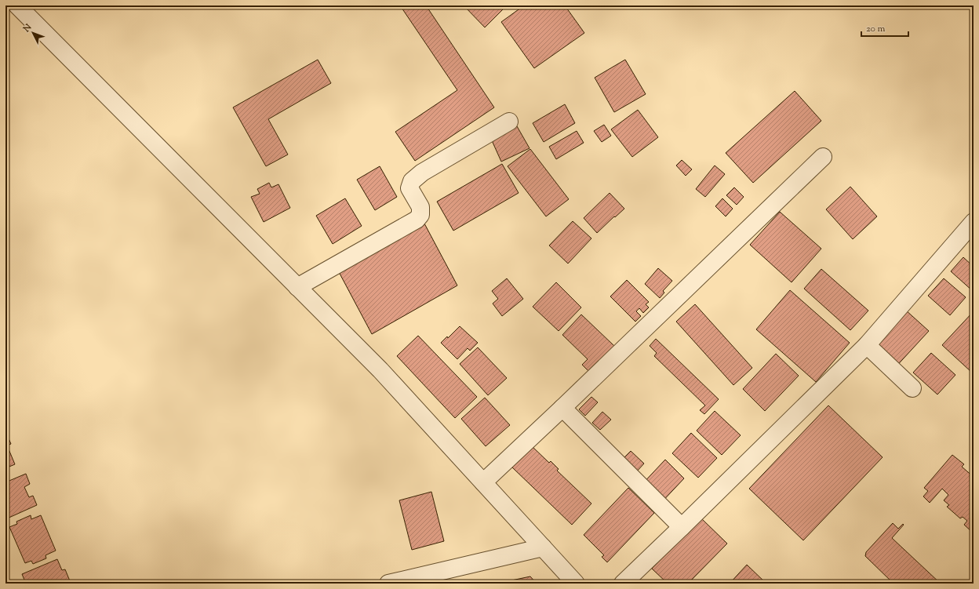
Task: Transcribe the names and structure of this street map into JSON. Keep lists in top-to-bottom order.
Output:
{
  "scale_bar": "20 m",
  "north": "top left"
}
